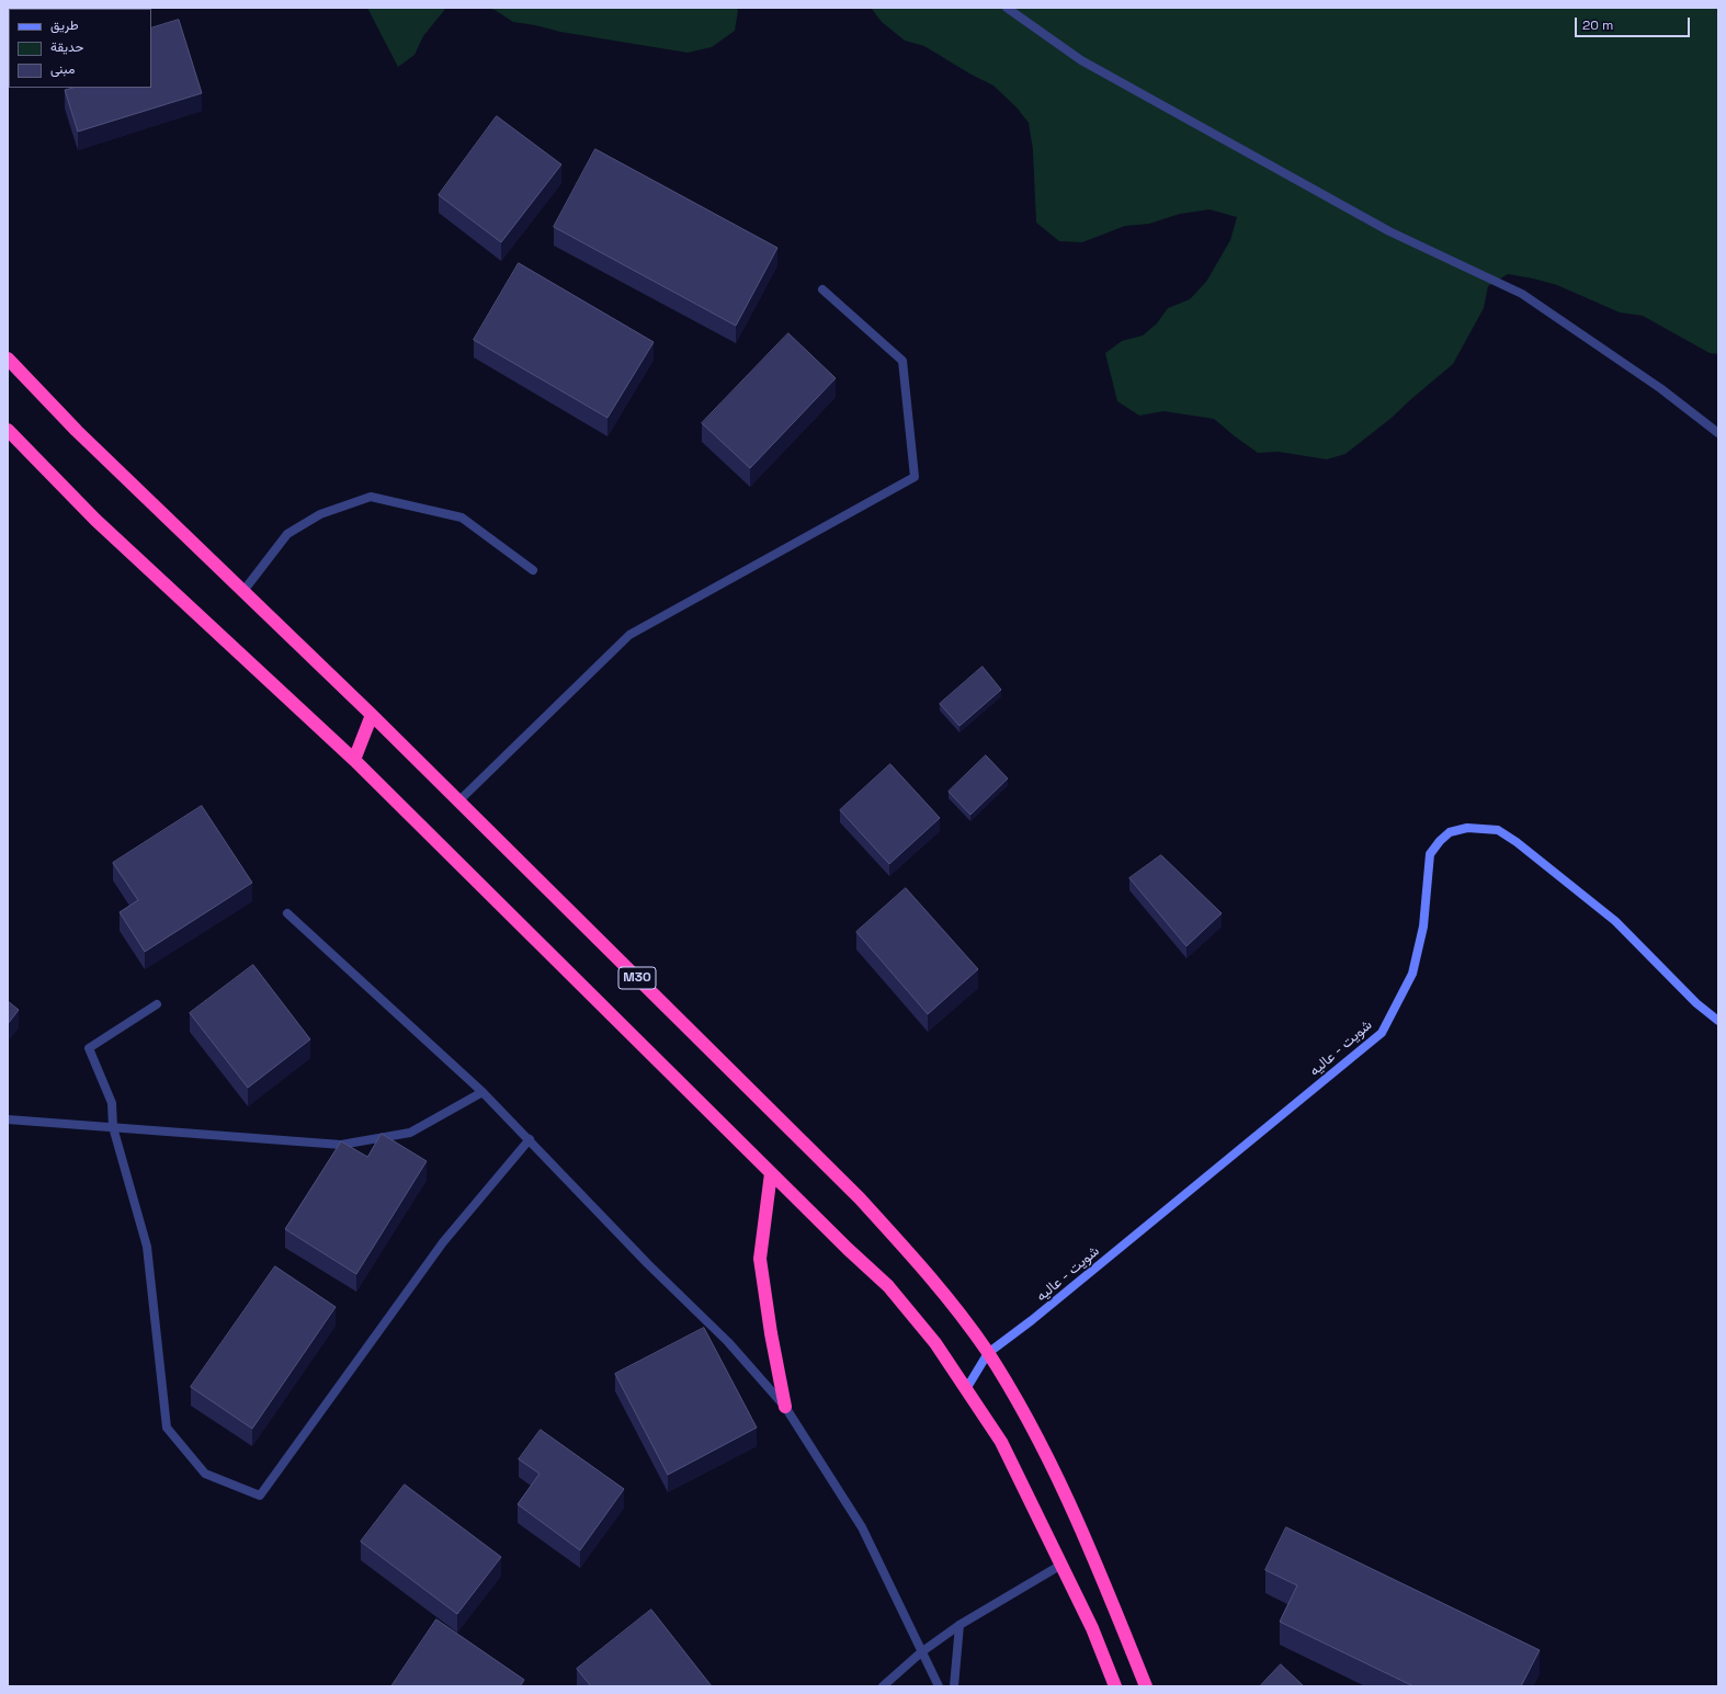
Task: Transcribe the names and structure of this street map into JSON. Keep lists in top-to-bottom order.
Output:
{
  "streets": {
    "highway": ["M30"],
    "street": ["شويت - عاليه"]
  },
  "crossings": [
    ["M30", "شويت - عاليه"]
  ],
  "legend": ["طريق", "حديقة", "مبنى"],
  "scale_bar": "20 m"
}
